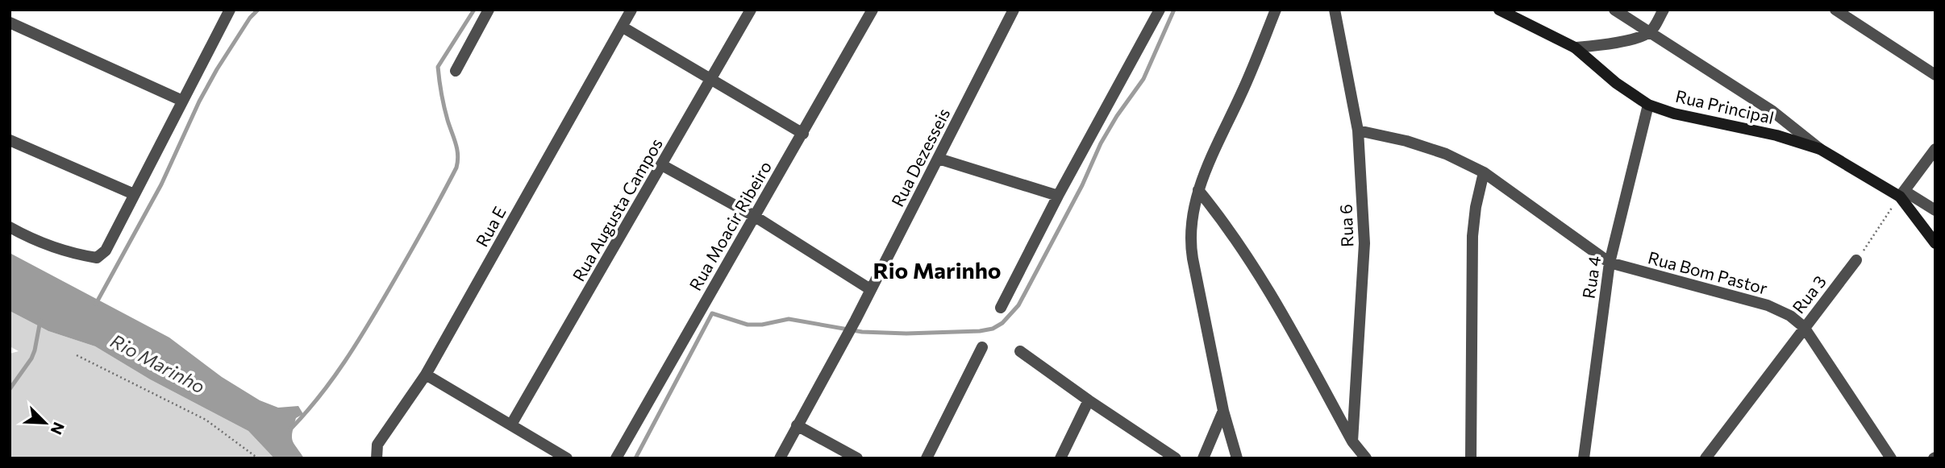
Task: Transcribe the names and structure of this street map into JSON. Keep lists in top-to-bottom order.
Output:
{
  "streets": {
    "main road": ["Rua Principal"],
    "street": [
      "Rua Dezesseis",
      "Rua Augusta Campos",
      "Rua Moacir Ribeiro",
      "Rua 6",
      "Rua E",
      "Rua Bom Pastor",
      "Rua 4",
      "Rua 3"
    ]
  },
  "crossings": [
    ["Rua Principal", "Rua 4"],
    ["Rua Bom Pastor", "Rua 4"],
    ["Rua Bom Pastor", "Rua 3"]
  ],
  "districts": ["Rio Marinho"],
  "water": ["Rio Marinho"],
  "north": "bottom right"
}
